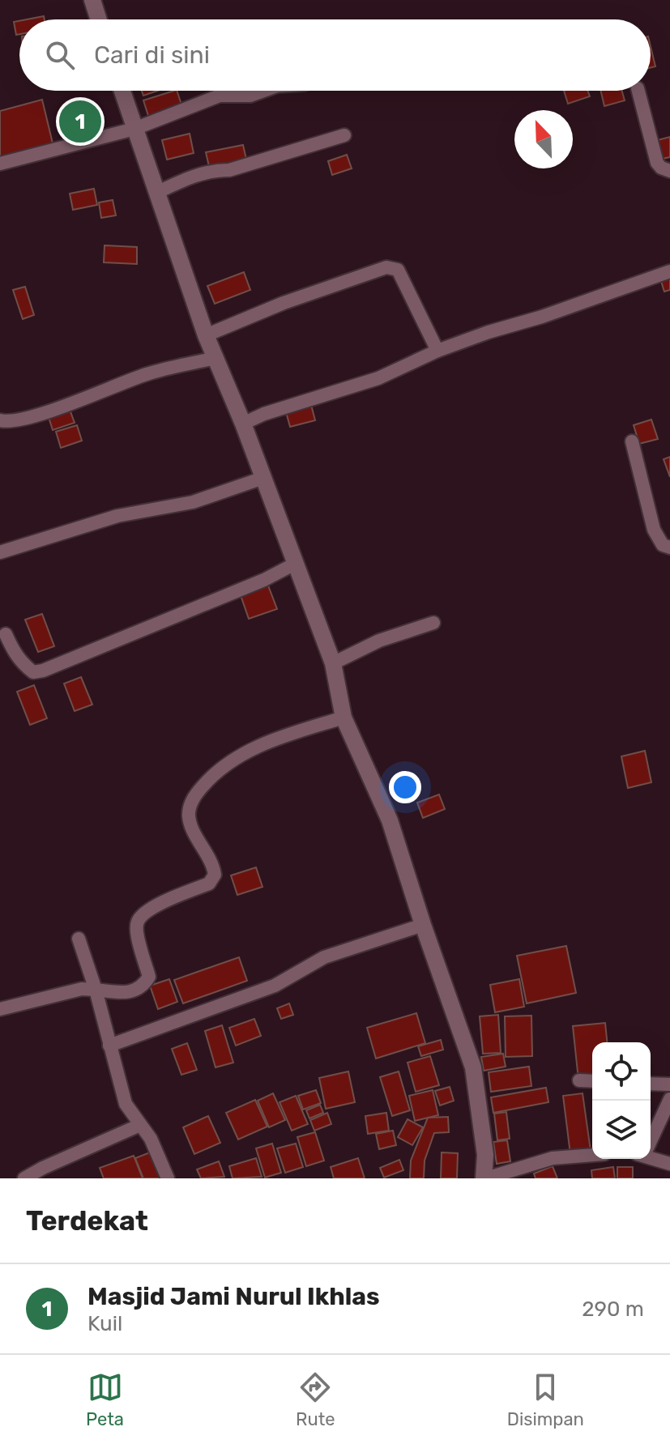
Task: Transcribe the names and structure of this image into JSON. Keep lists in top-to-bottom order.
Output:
{
  "north": "top left",
  "page": {
    "search": "Cari di sini",
    "pins": "1",
    "heading": "Terdekat",
    "list": [
      {
        "mark": "1",
        "name": "Masjid Jami Nurul Ikhlas",
        "note": "Kuil",
        "value": "290 m"
      }
    ],
    "nav": ["Peta", "Rute", "Disimpan"]
  }
}
